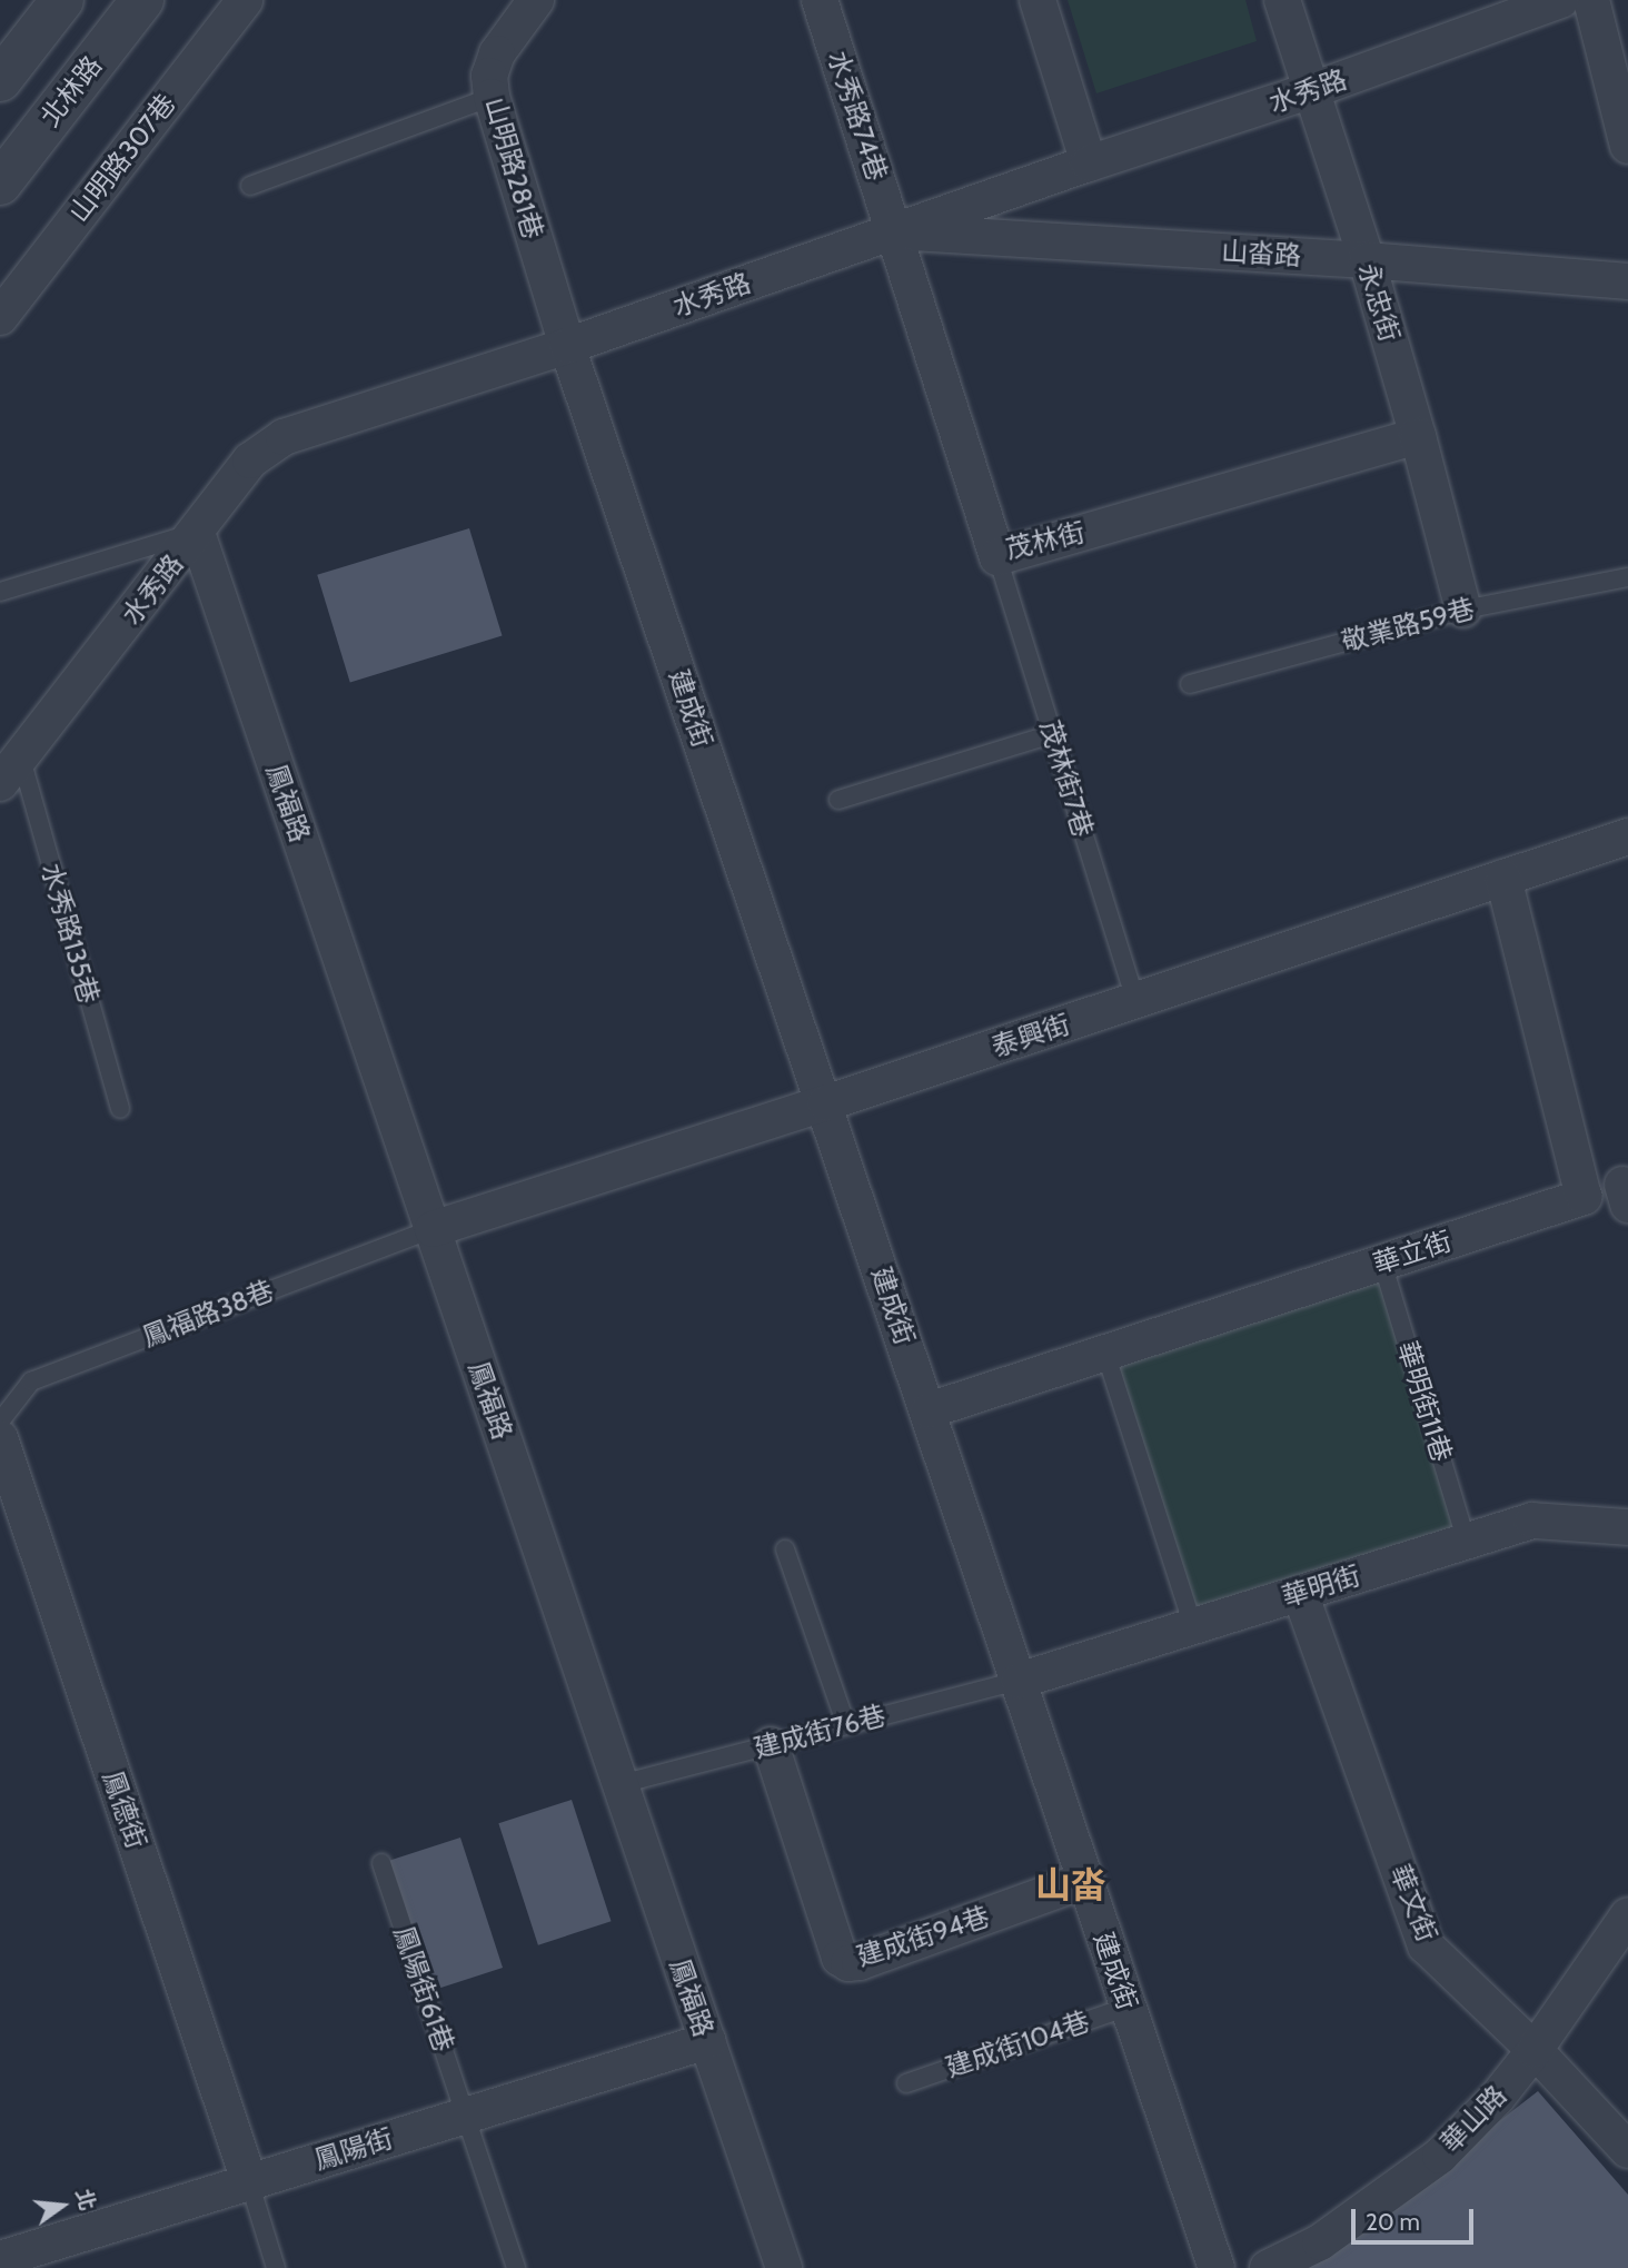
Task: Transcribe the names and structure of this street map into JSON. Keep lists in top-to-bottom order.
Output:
{
  "streets": {
    "street": [
      "北林路",
      "水秀路",
      "水秀路74巷",
      "山明路307巷",
      "山明路281巷",
      "山畓路",
      "永忠街",
      "茂林街",
      "建成街",
      "鳳福路",
      "泰興街",
      "華立街",
      "華明街",
      "鳳德街",
      "華文街",
      "建成街94巷",
      "華山路",
      "鳳陽街"
    ],
    "lane": [
      "敬業路59巷",
      "茂林街7巷",
      "水秀路135巷",
      "鳳福路38巷",
      "華明街11巷",
      "建成街76巷",
      "鳳陽街61巷",
      "建成街104巷"
    ]
  },
  "crossings": [
    ["水秀路", "水秀路74巷"],
    ["水秀路", "山明路281巷"],
    ["水秀路", "山畓路"],
    ["水秀路", "永忠街"],
    ["水秀路", "茂林街"],
    ["水秀路", "建成街"],
    ["水秀路", "鳳福路"],
    ["水秀路", "水秀路135巷"],
    ["水秀路74巷", "山畓路"],
    ["水秀路74巷", "茂林街"],
    ["山明路281巷", "建成街"],
    ["山畓路", "永忠街"],
    ["山畓路", "茂林街"],
    ["永忠街", "茂林街"],
    ["永忠街", "敬業路59巷"],
    ["茂林街", "茂林街7巷"],
    ["建成街", "泰興街"],
    ["建成街", "華立街"],
    ["建成街", "華明街"],
    ["建成街", "建成街76巷"],
    ["建成街", "建成街94巷"],
    ["建成街", "建成街104巷"],
    ["茂林街7巷", "泰興街"],
    ["鳳福路", "泰興街"],
    ["鳳福路", "鳳福路38巷"],
    ["鳳福路", "建成街76巷"],
    ["鳳福路", "鳳陽街"],
    ["泰興街", "華立街"],
    ["泰興街", "鳳福路38巷"],
    ["華立街", "華明街11巷"],
    ["華明街11巷", "華明街"],
    ["華明街", "建成街76巷"],
    ["華明街", "華文街"],
    ["建成街76巷", "建成街94巷"],
    ["鳳德街", "鳳陽街"],
    ["華文街", "華山路"],
    ["鳳陽街61巷", "鳳陽街"]
  ],
  "districts": ["山畓"],
  "scale_bar": "20 m",
  "north": "right"
}
